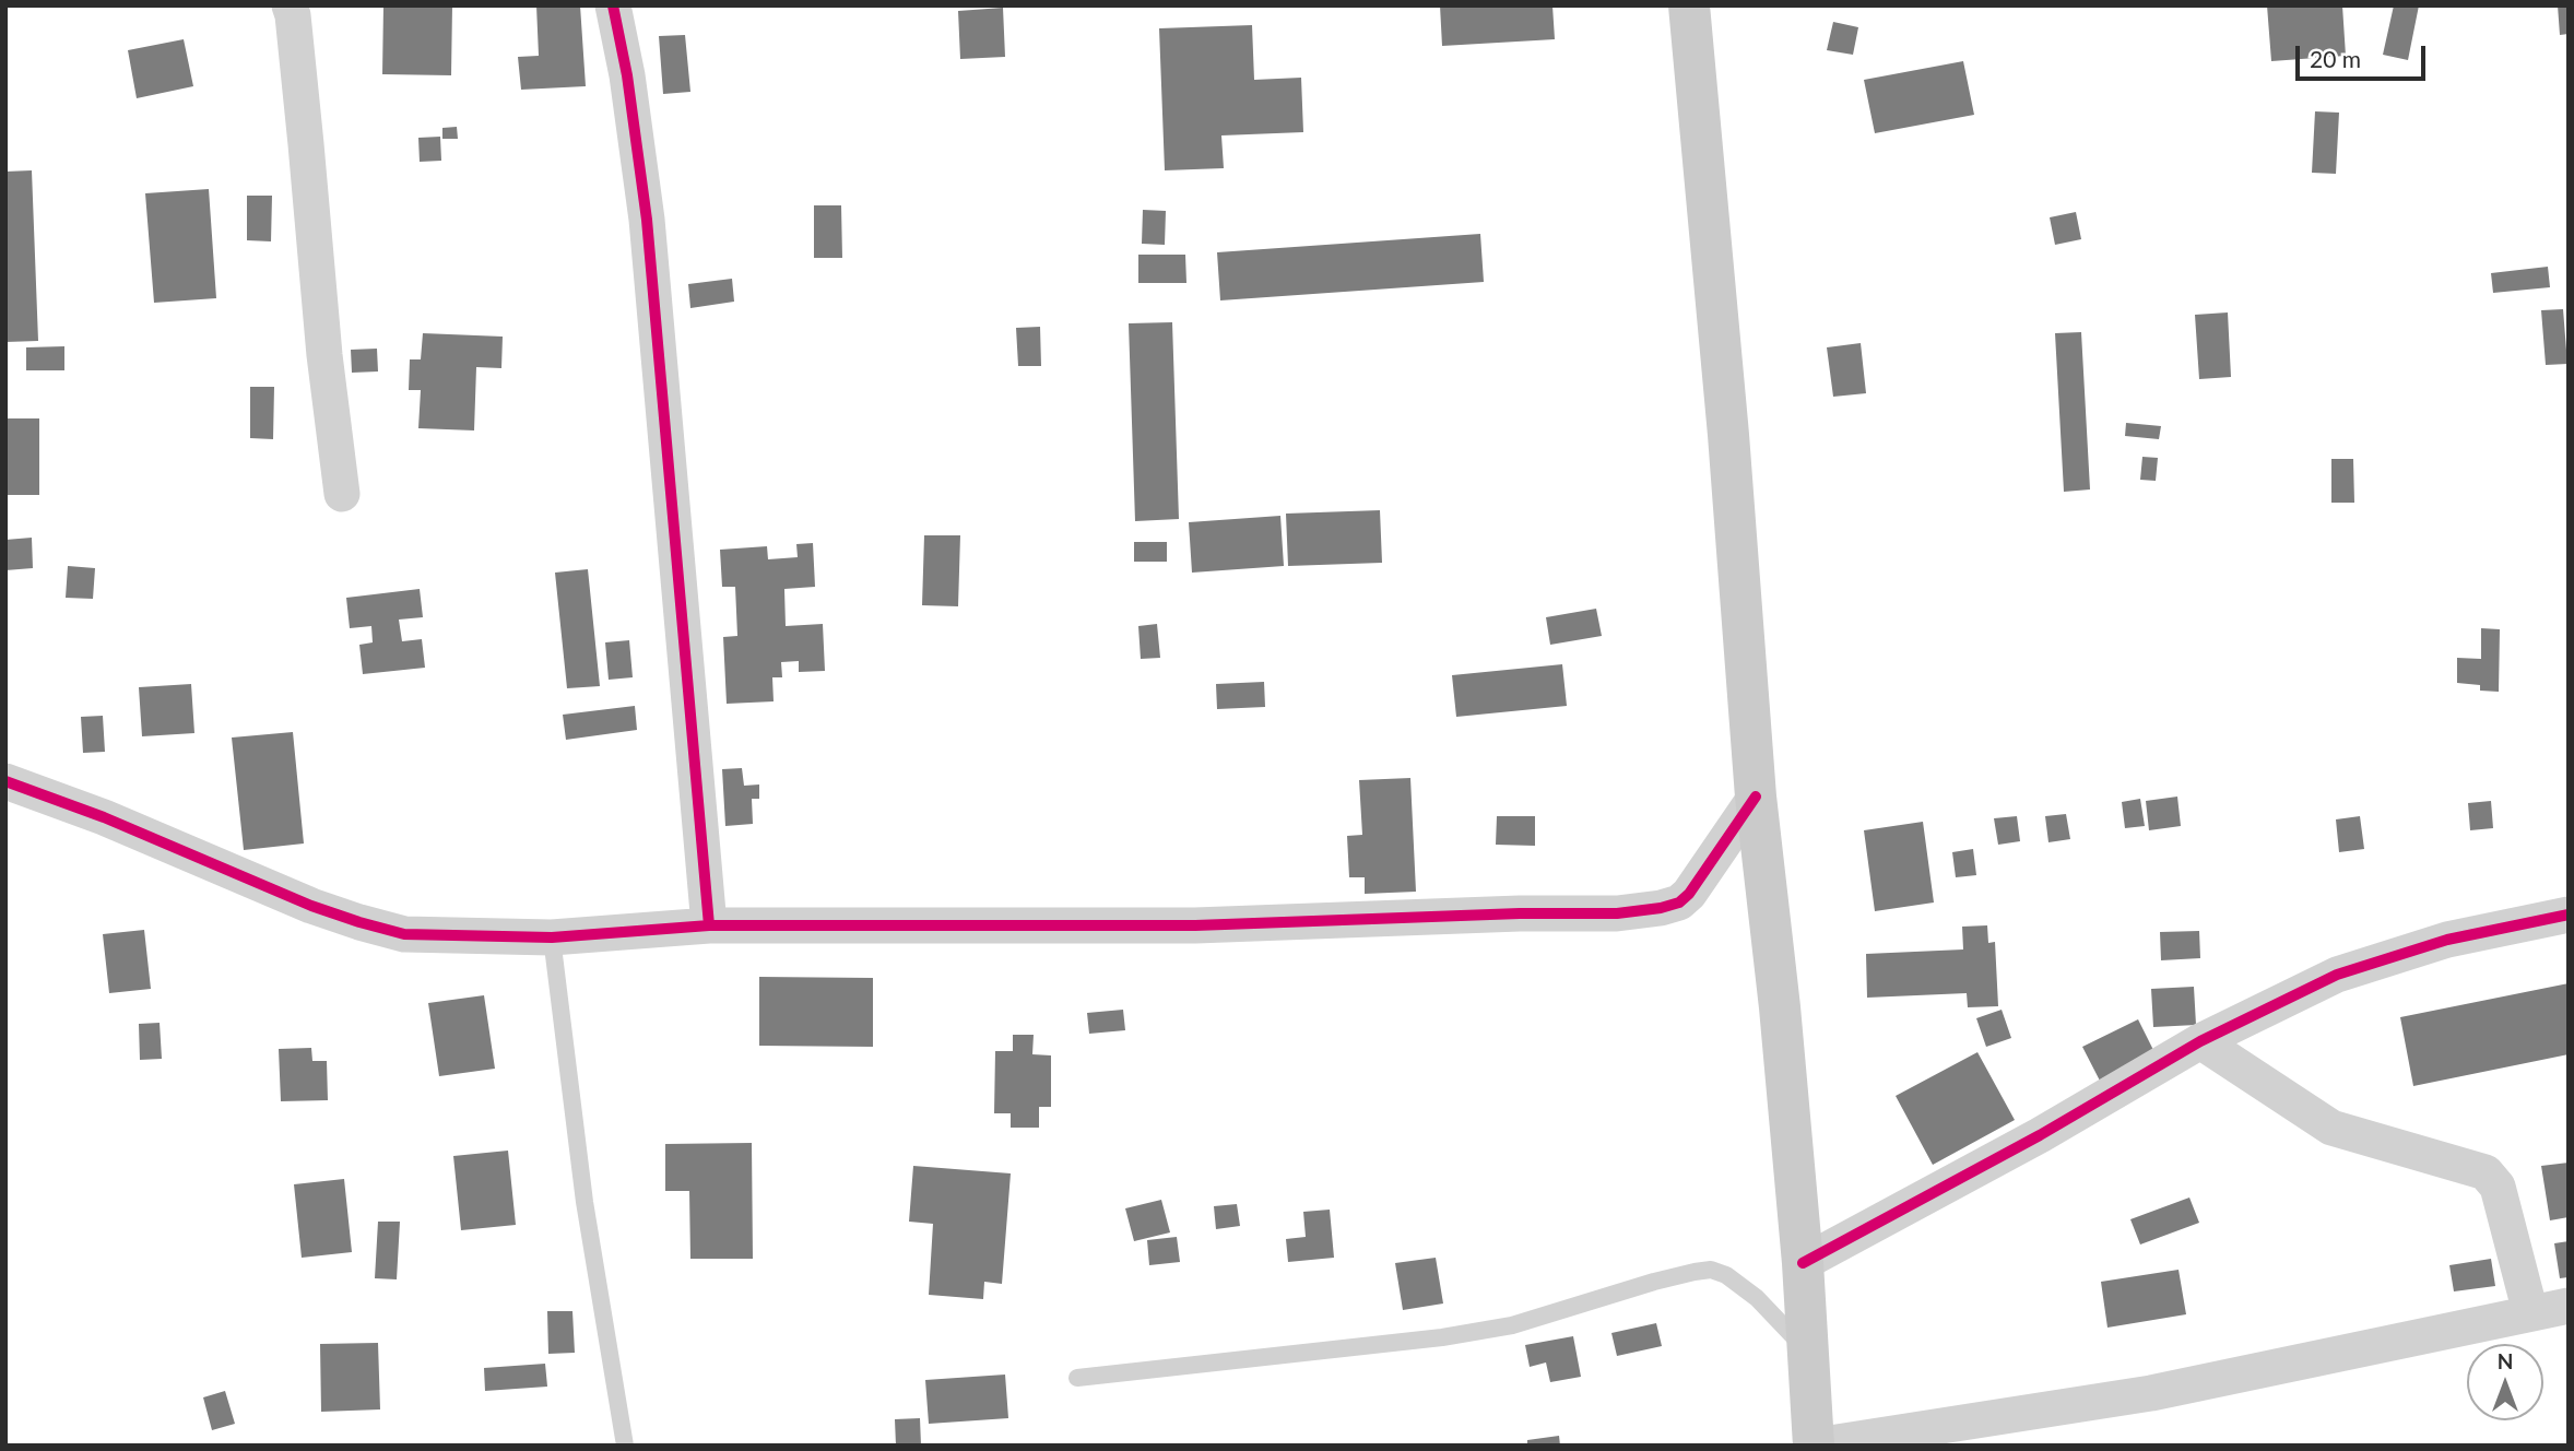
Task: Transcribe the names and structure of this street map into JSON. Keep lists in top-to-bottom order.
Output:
{
  "scale_bar": "20 m",
  "north": "top"
}
